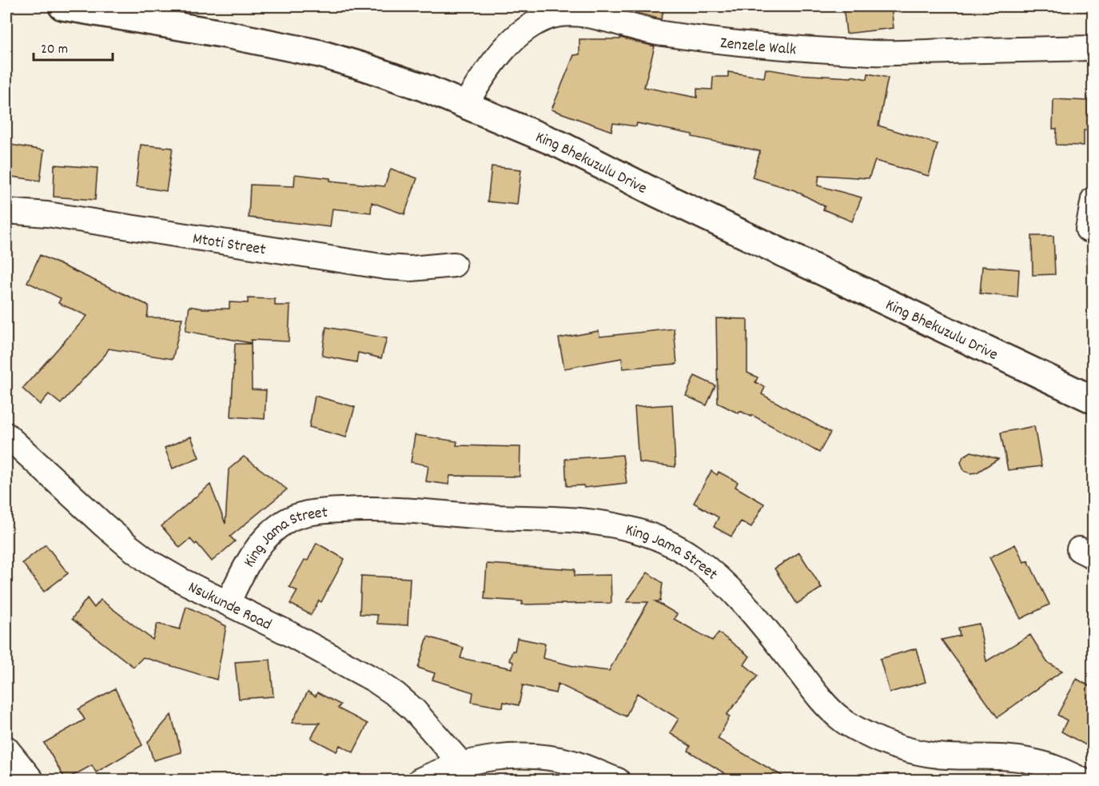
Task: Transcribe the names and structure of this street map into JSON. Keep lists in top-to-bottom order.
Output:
{
  "streets": {
    "street": [
      "Zenzele Walk",
      "King Bhekuzulu Drive",
      "Mtoti Street",
      "King Jama Street",
      "Nsukunde Road"
    ]
  },
  "crossings": [
    ["Zenzele Walk", "King Bhekuzulu Drive"],
    ["King Jama Street", "Nsukunde Road"]
  ],
  "scale_bar": "20 m"
}
